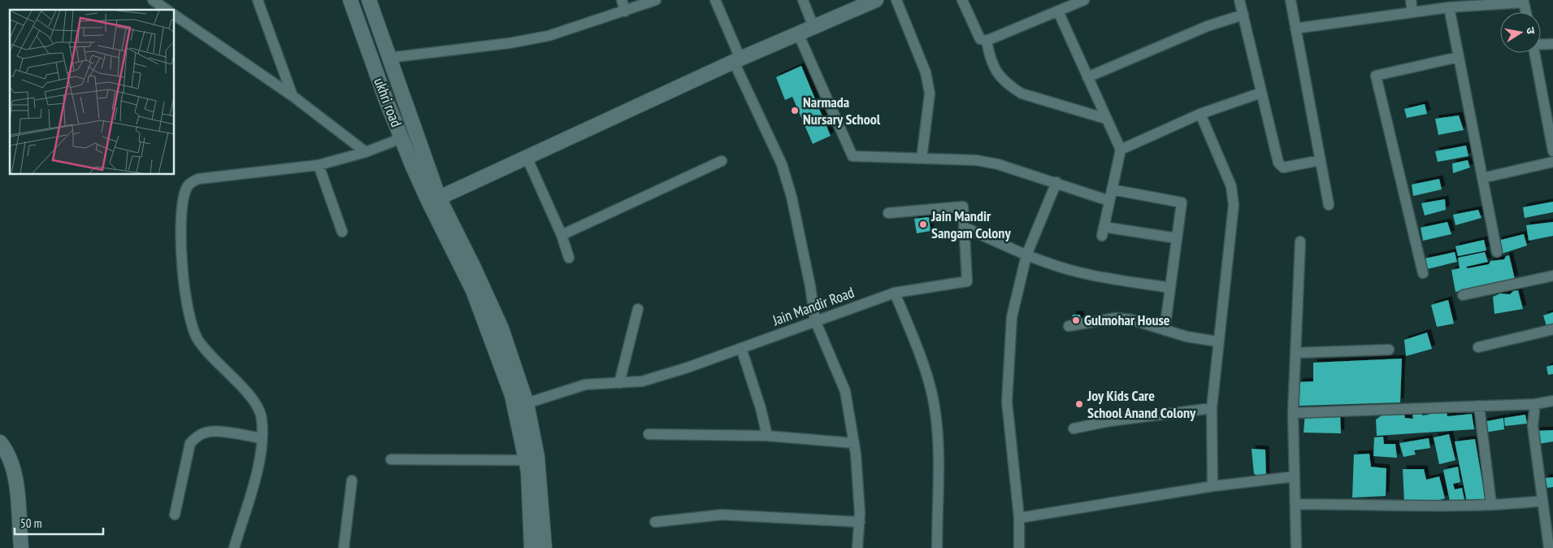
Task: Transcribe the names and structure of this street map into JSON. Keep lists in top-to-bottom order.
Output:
{
  "streets": {
    "street": ["ukhri road", "Jain Mandir Road"]
  },
  "places": [
    "Narmada Nursary School",
    "Jain Mandir Sangam Colony",
    "Gulmohar House",
    "Joy Kids Care School Anand Colony"
  ],
  "scale_bar": "50 m",
  "north": "right"
}
